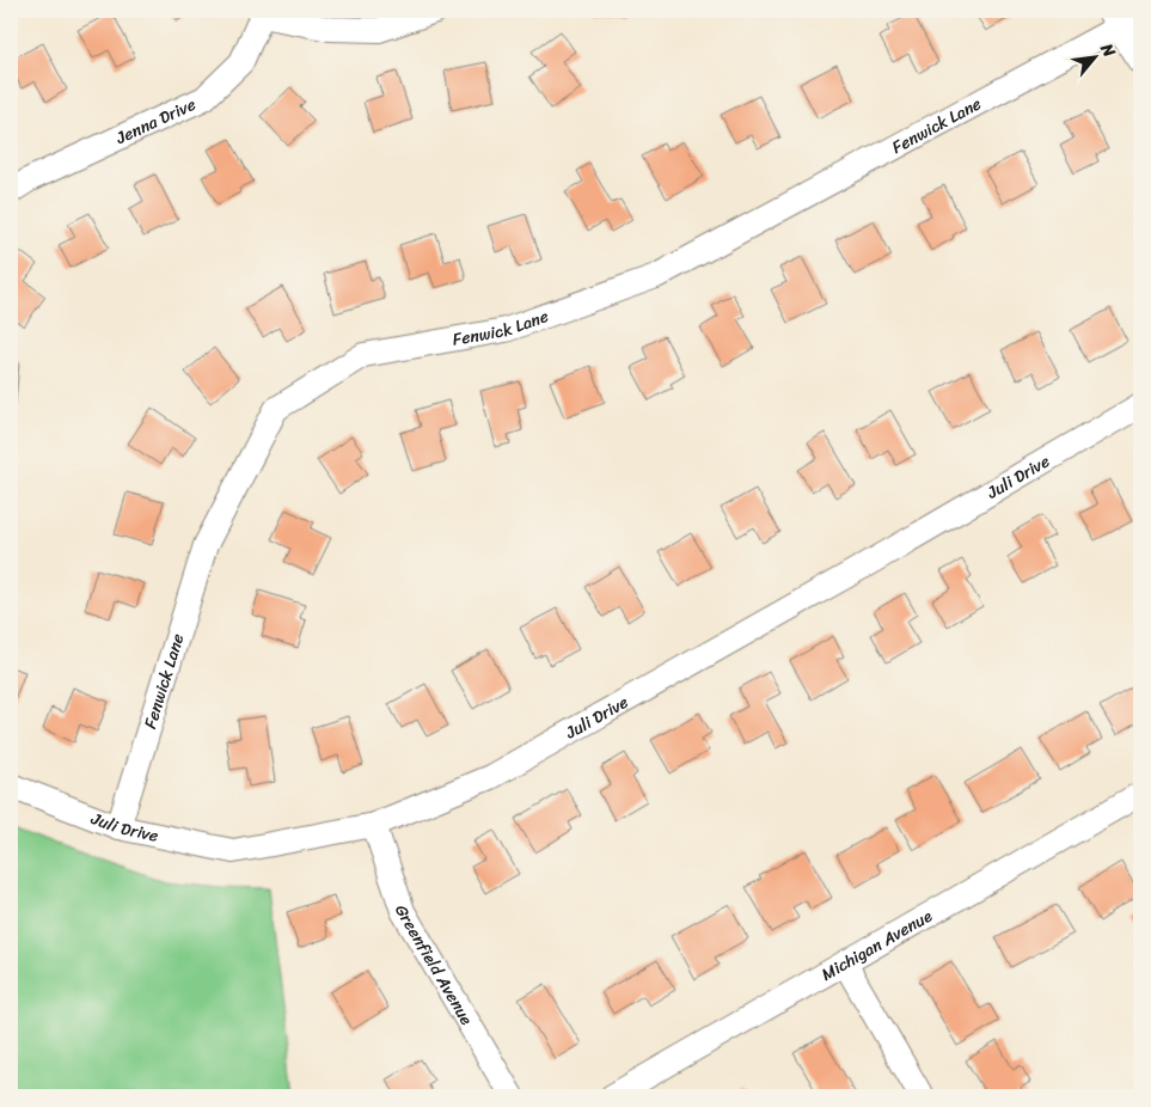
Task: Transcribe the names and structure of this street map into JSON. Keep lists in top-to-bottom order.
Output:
{
  "streets": {
    "street": [
      "Jenna Drive",
      "Fenwick Lane",
      "Juli Drive",
      "Michigan Avenue",
      "Greenfield Avenue"
    ]
  },
  "crossings": [
    ["Fenwick Lane", "Juli Drive"],
    ["Juli Drive", "Greenfield Avenue"]
  ],
  "north": "top right"
}
